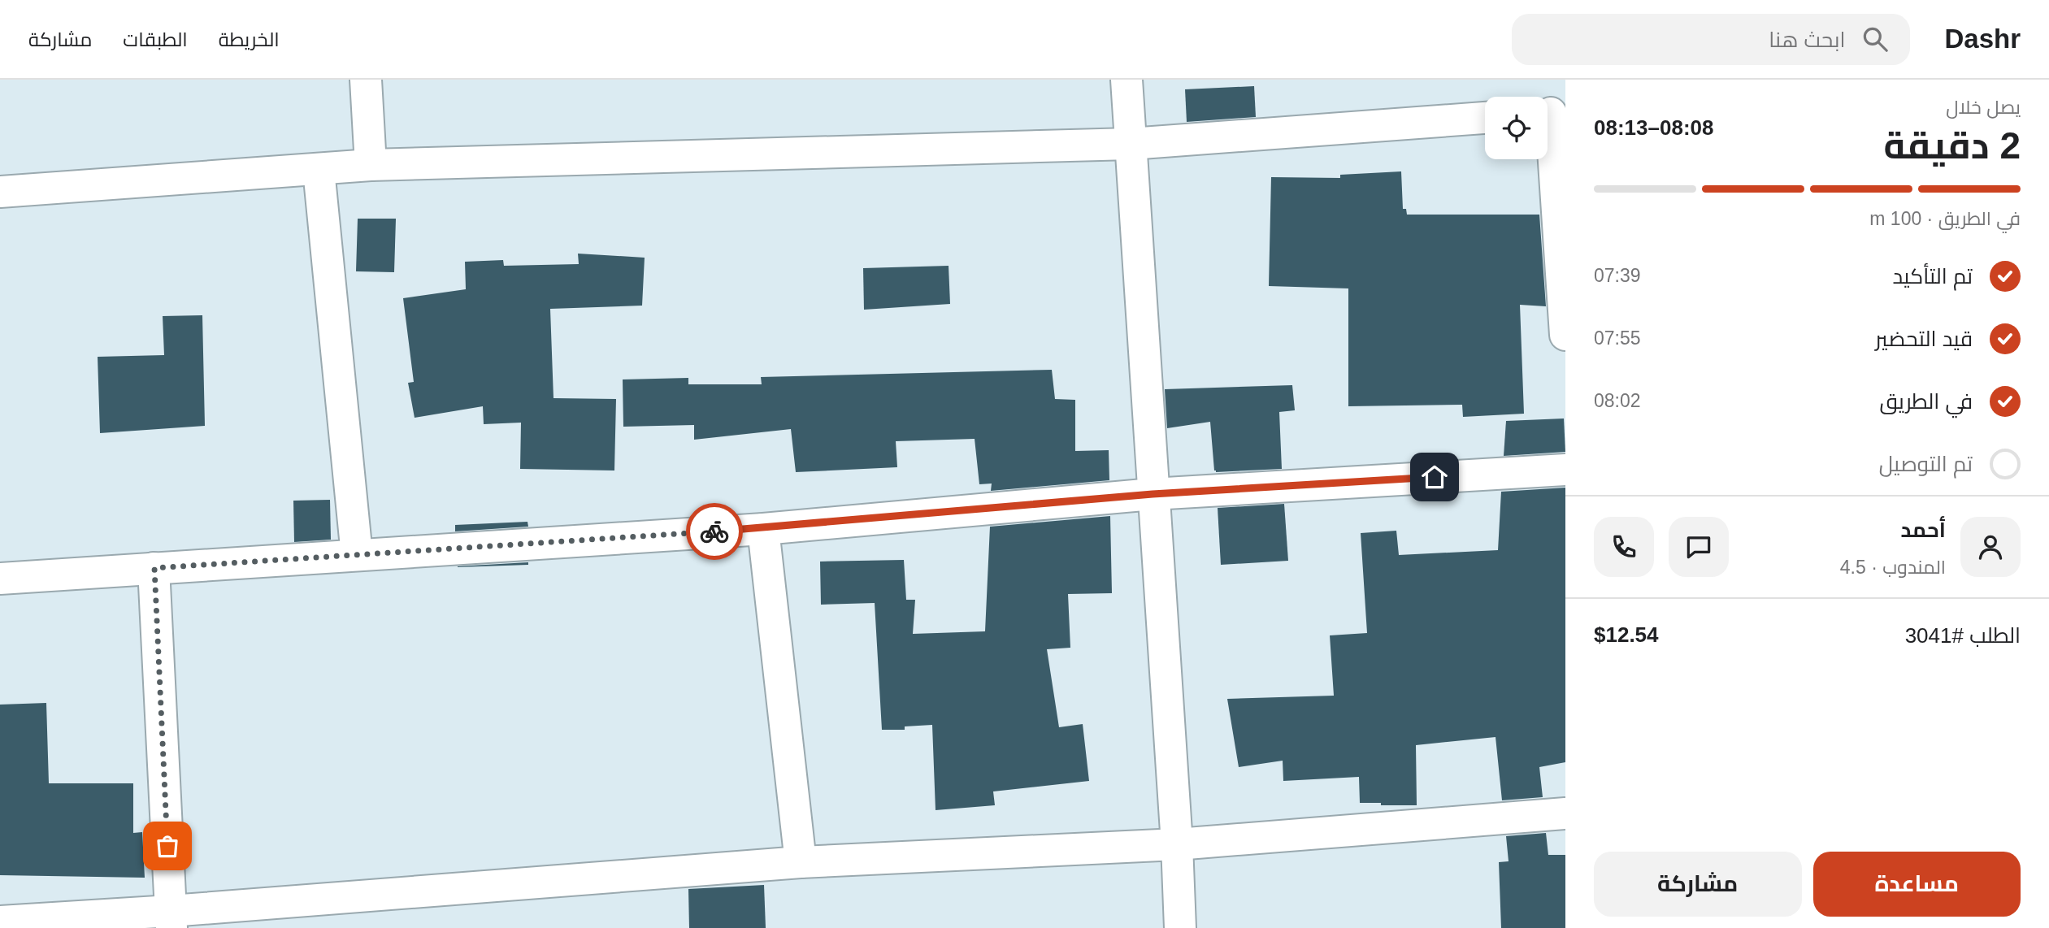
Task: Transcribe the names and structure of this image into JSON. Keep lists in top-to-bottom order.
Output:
{
  "page": {
    "header": "Dashr",
    "search": "ابحث هنا",
    "nav": ["الخريطة", "الطبقات", "مشاركة"],
    "heading": ["2 دقيقة", "يصل خلال", "08:08–08:13"],
    "panel": [
      "أحمد",
      "المندوب · 4.5",
      "الطلب #3041",
      "$12.54"
    ],
    "bar": "في الطريق · 100 m",
    "list": [
      ["تم التأكيد", "07:39"],
      ["قيد التحضير", "07:55"],
      ["في الطريق", "08:02"],
      "تم التوصيل"
    ],
    "buttons": ["مساعدة", "مشاركة"]
  }
}
